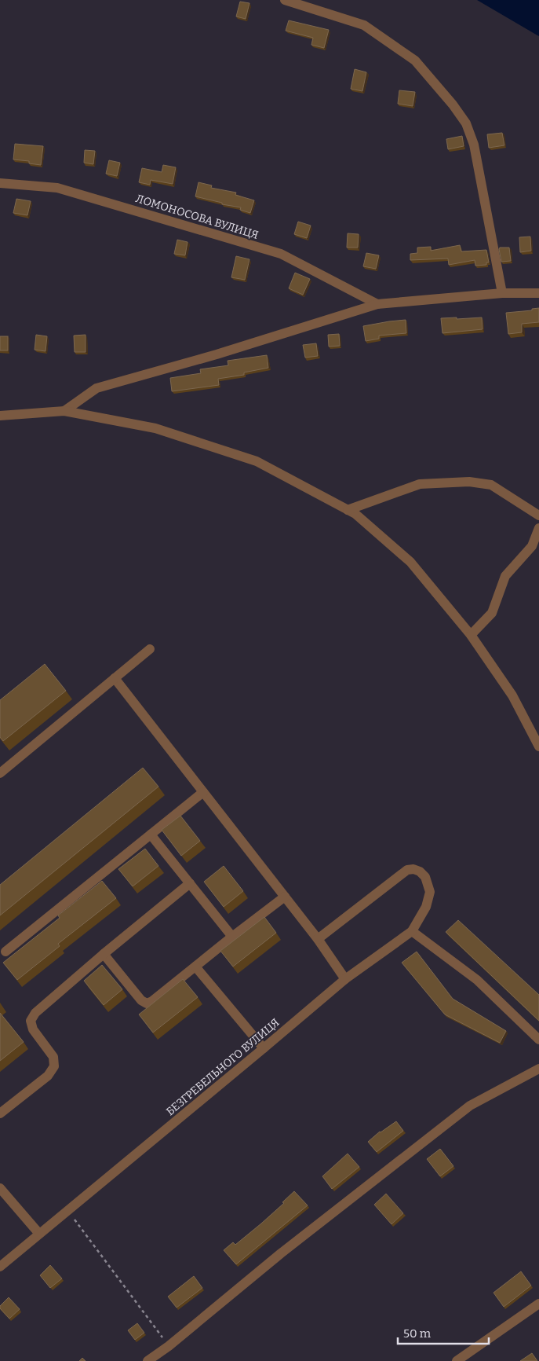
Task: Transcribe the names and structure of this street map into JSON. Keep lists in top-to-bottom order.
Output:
{
  "streets": {
    "street": ["ЛОМОНОСОВА ВУЛИЦЯ", "БЕЗГРЕБЕЛЬНОГО ВУЛИЦЯ"]
  },
  "scale_bar": "50 m"
}
